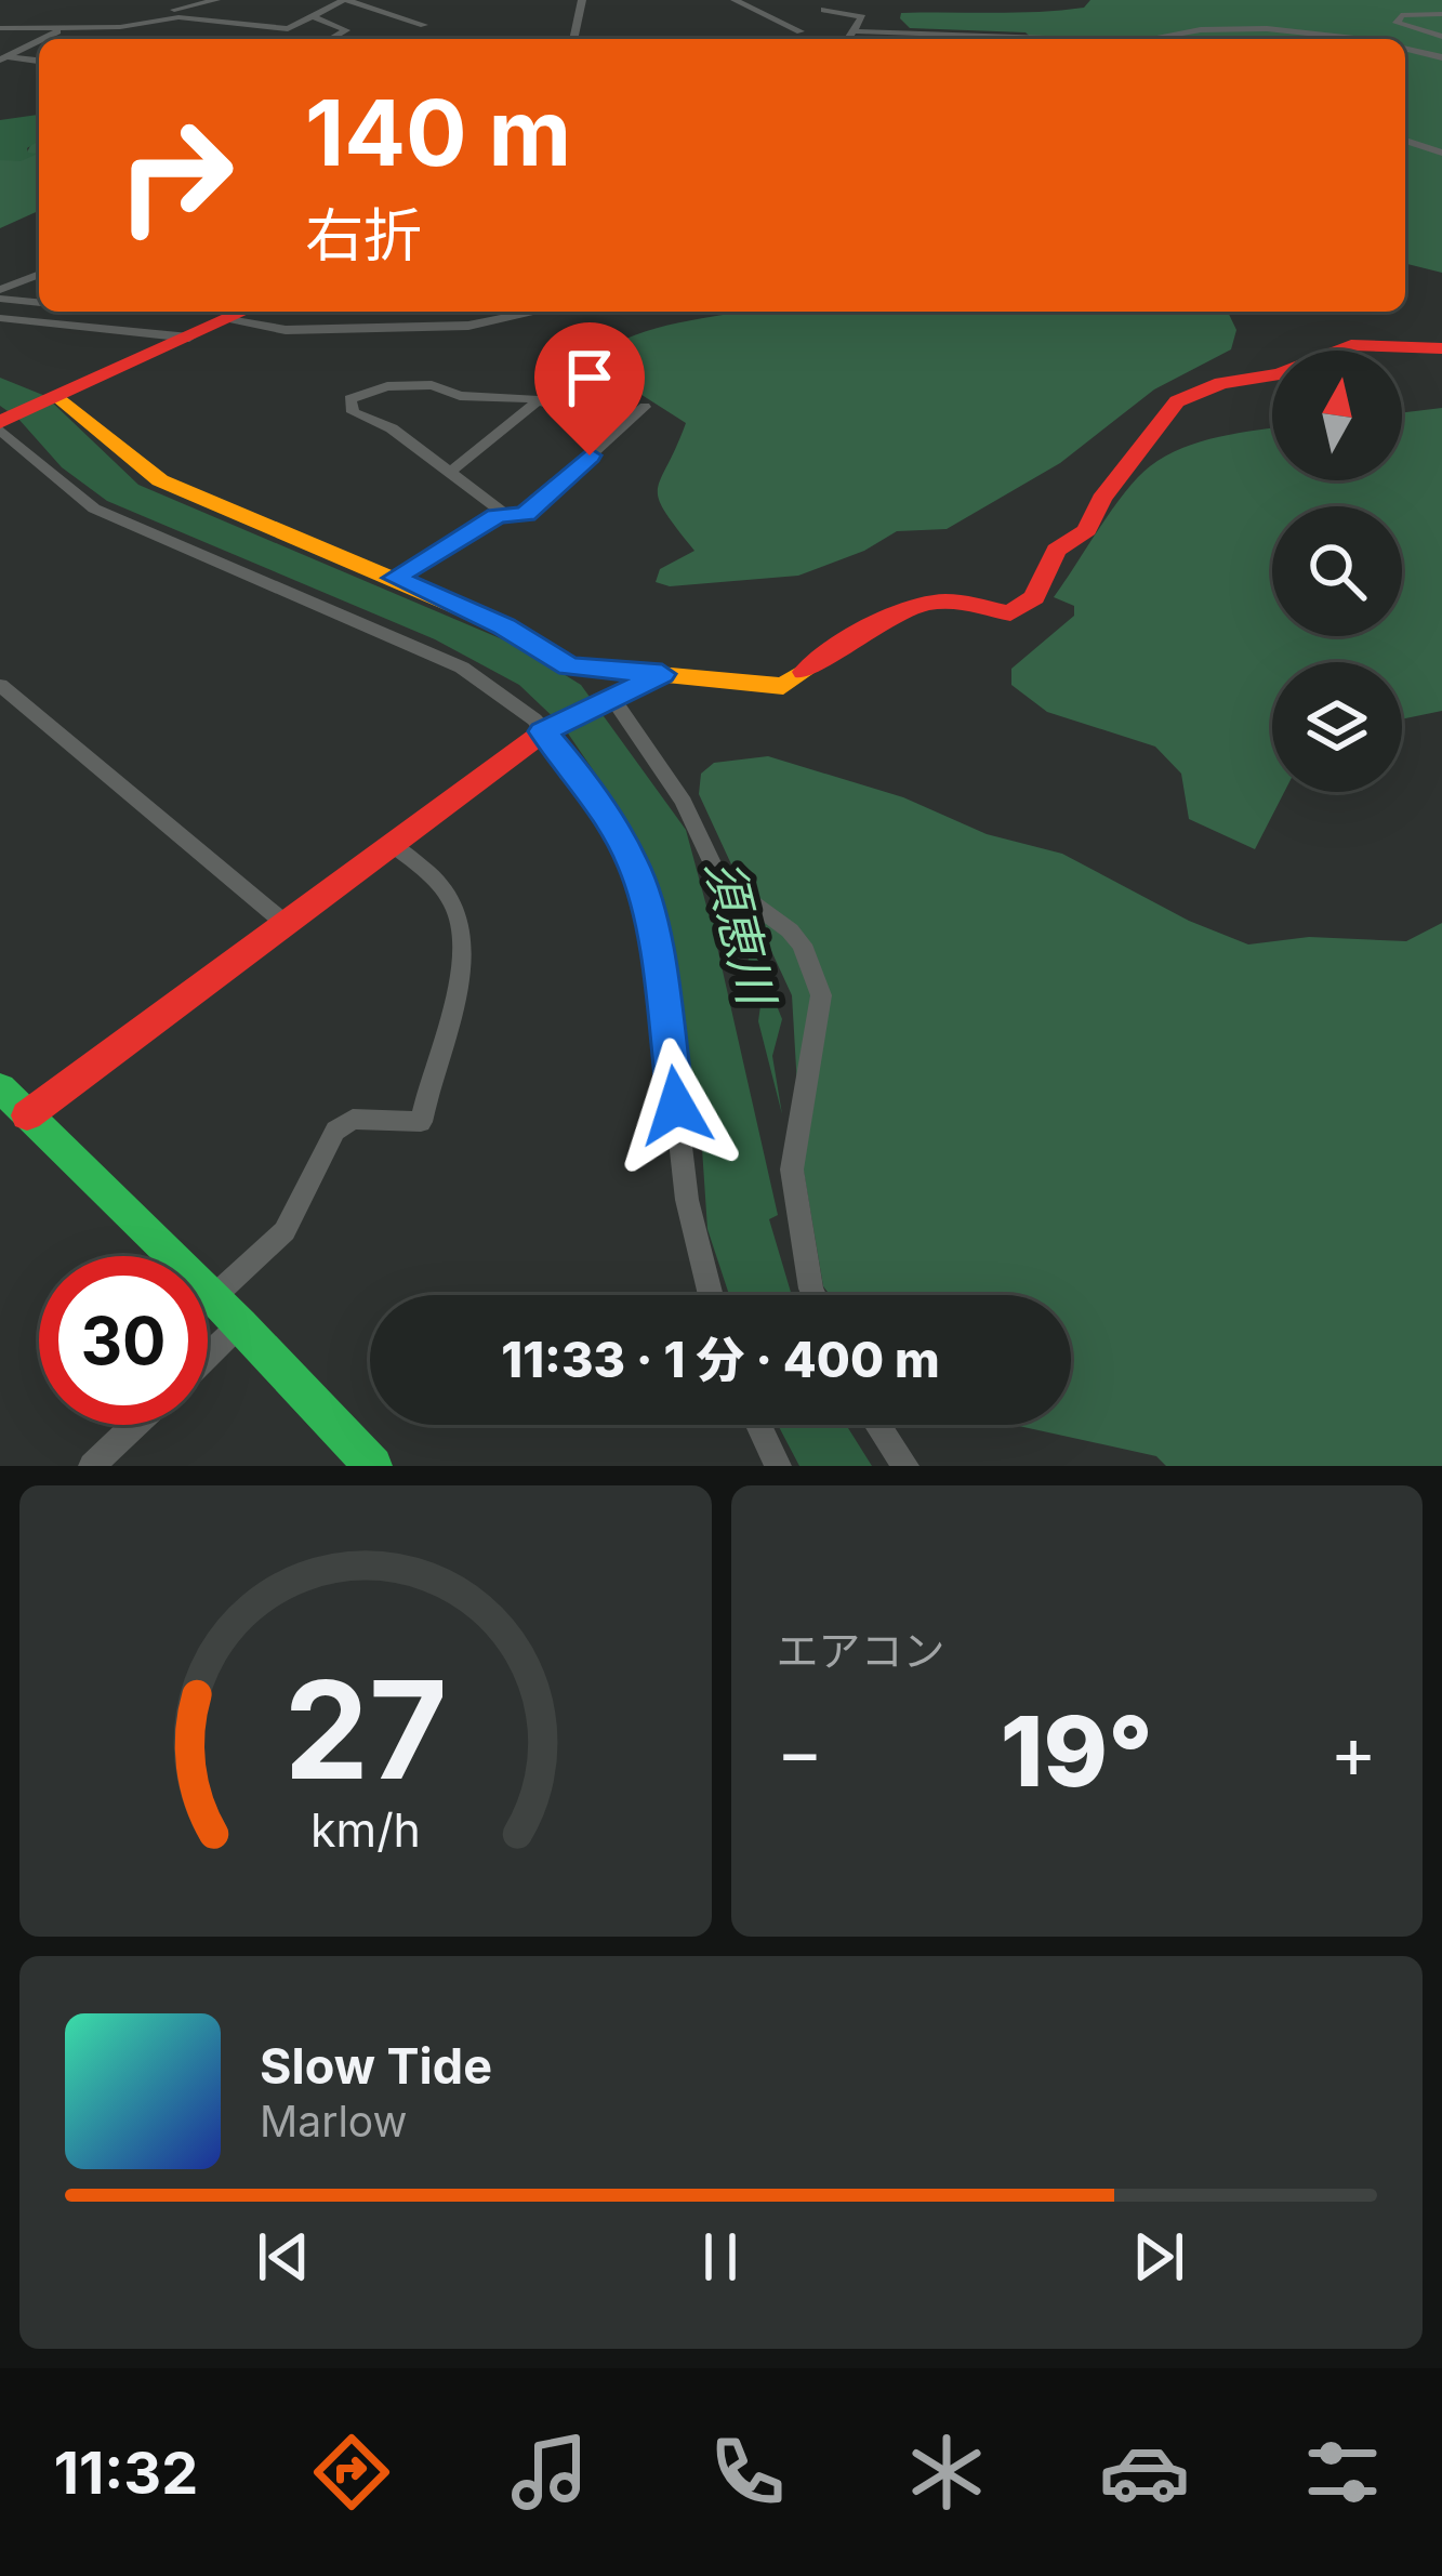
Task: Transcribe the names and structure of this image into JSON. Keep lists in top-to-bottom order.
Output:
{
  "water": ["須恵川"],
  "north": "top",
  "page": {
    "turn": ["140 m", "右折"],
    "limit": "30",
    "trip": "11:33 · 1 分 · 400 m",
    "tile": "エアコン",
    "heat": ["−", "19°", "+"],
    "song": ["Slow Tide", "Marlow"],
    "tabs": "11:32",
    "gauge": ["27", "km/h"]
  }
}
